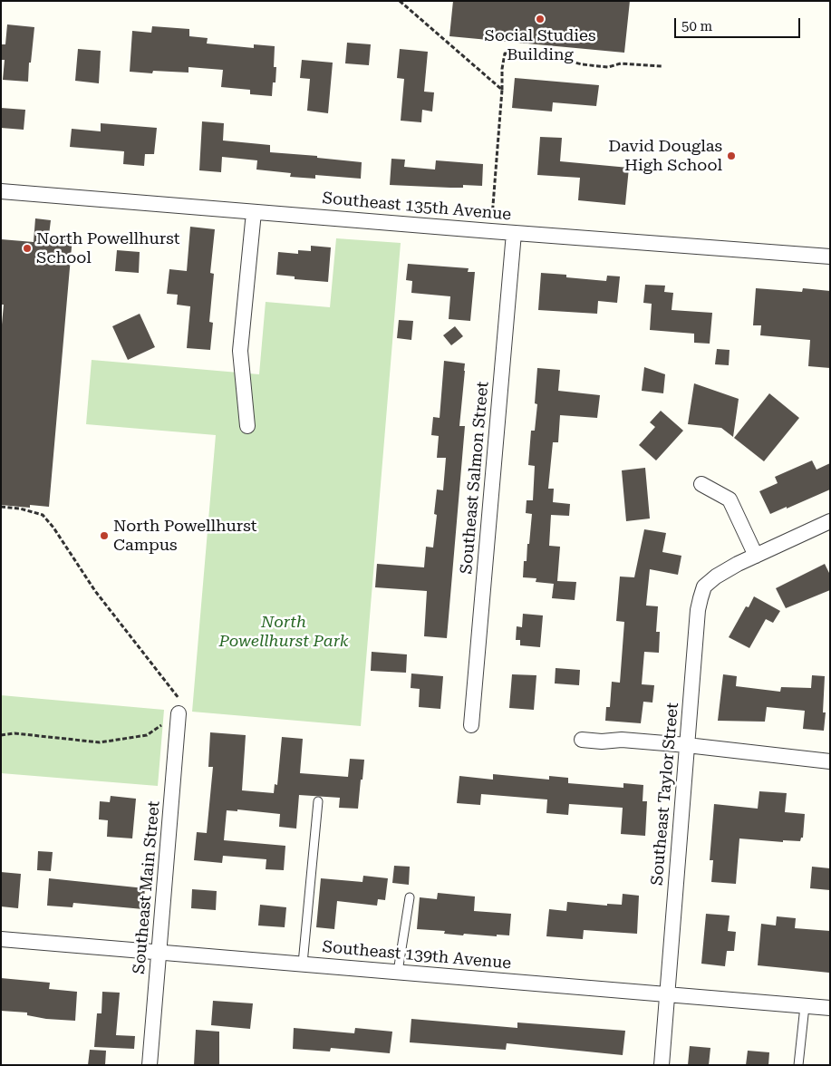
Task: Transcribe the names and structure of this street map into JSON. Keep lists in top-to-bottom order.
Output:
{
  "streets": {
    "street": [
      "Southeast 135th Avenue",
      "Southeast Salmon Street",
      "Southeast Taylor Street",
      "Southeast Main Street",
      "Southeast 139th Avenue"
    ]
  },
  "crossings": [
    ["Southeast 135th Avenue", "Southeast Salmon Street"],
    ["Southeast Taylor Street", "Southeast 139th Avenue"],
    ["Southeast Main Street", "Southeast 139th Avenue"]
  ],
  "parks": ["North Powellhurst Park"],
  "places": [
    "Social Studies Building",
    "David Douglas High School",
    "North Powellhurst School",
    "North Powellhurst Campus"
  ],
  "scale_bar": "50 m"
}
